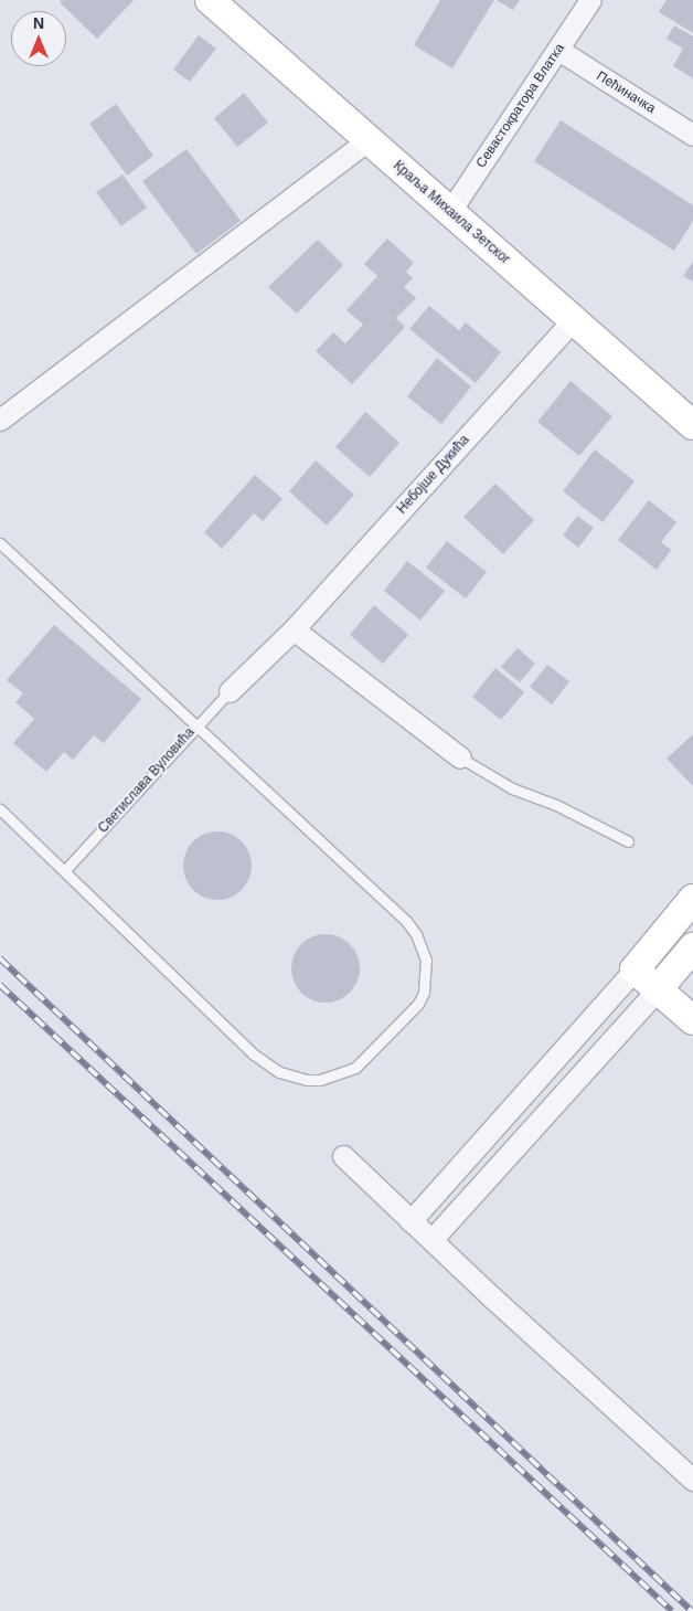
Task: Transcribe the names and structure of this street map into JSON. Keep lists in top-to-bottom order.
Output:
{
  "streets": {
    "street": [
      "Пећиначка",
      "Севастократора Влатка",
      "Краља Михаила Зетског",
      "Небојше Дукића"
    ],
    "lane": ["Светислава Вуловића"]
  },
  "crossings": [
    ["Пећиначка", "Севастократора Влатка"],
    ["Севастократора Влатка", "Краља Михаила Зетског"],
    ["Краља Михаила Зетског", "Небојше Дукића"],
    ["Небојше Дукића", "Светислава Вуловића"]
  ],
  "north": "top"
}
